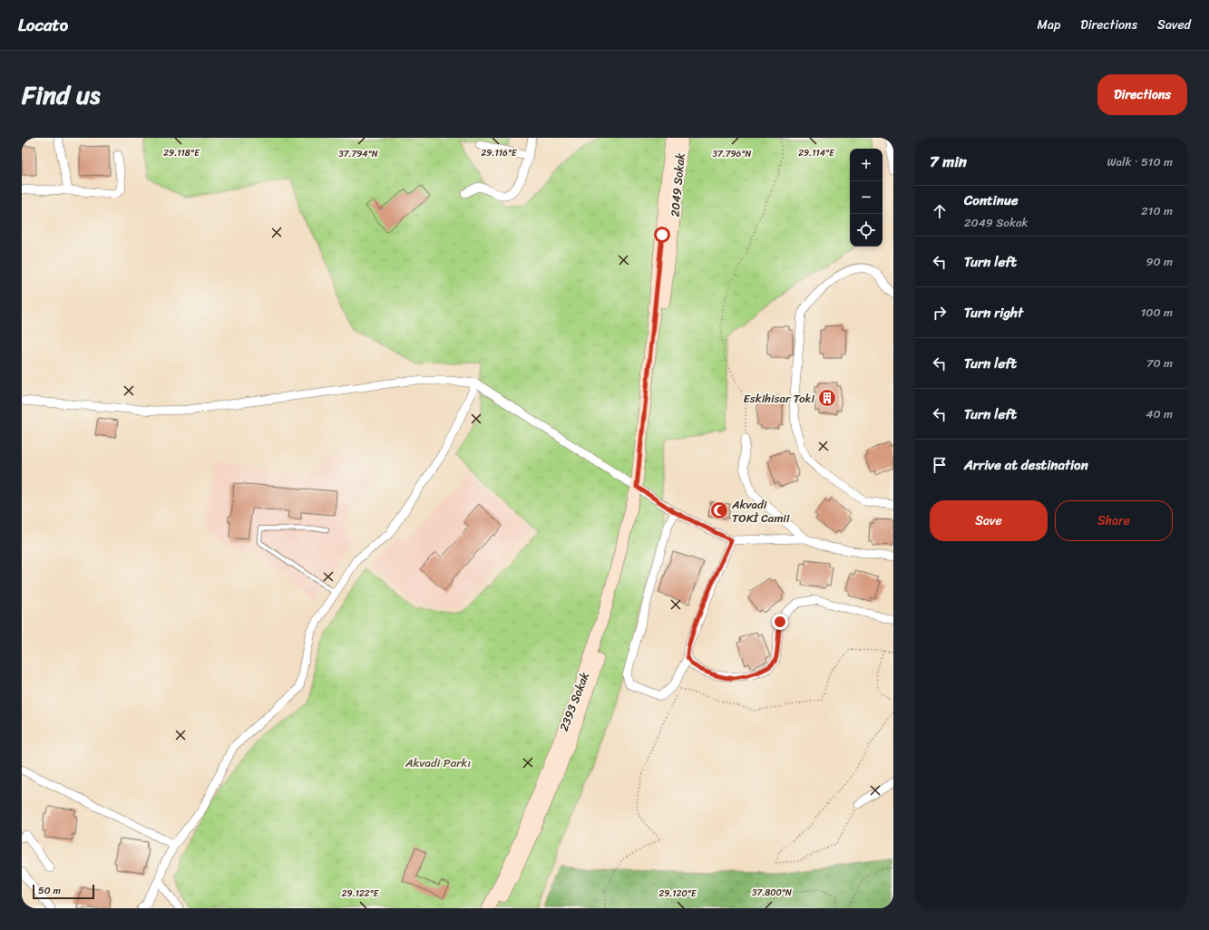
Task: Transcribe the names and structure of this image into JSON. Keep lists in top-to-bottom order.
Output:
{
  "streets": {
    "main road": ["2049 Sokak", "2393 Sokak"]
  },
  "crossings": [
    ["2049 Sokak", "2393 Sokak"]
  ],
  "parks": ["Akvadi Parkı"],
  "places": {
    "building": ["Eskihisar Toki"],
    "mosque": ["Akvadi TOKİ Camii"]
  },
  "scale_bar": "50 m",
  "page": {
    "header": "Locato",
    "nav": ["Map", "Directions", "Saved"],
    "title": "Find us",
    "buttons": [
      "Directions",
      ["Save", "Share"]
    ],
    "heading": ["7 min", "Walk · 510 m"],
    "map_buttons": ["+", "−"],
    "list": [
      ["Continue", "2049 Sokak", "210 m"],
      ["Turn left", "90 m"],
      ["Turn right", "100 m"],
      ["Turn left", "70 m"],
      ["Turn left", "40 m"],
      "Arrive at destination"
    ],
    "scale": "50 m"
  },
  "coordinates": [
    "29.116°E",
    "29.118°E",
    "29.114°E",
    "37.794°N",
    "37.796°N",
    "37.800°N",
    "29.122°E",
    "29.120°E"
  ]
}
